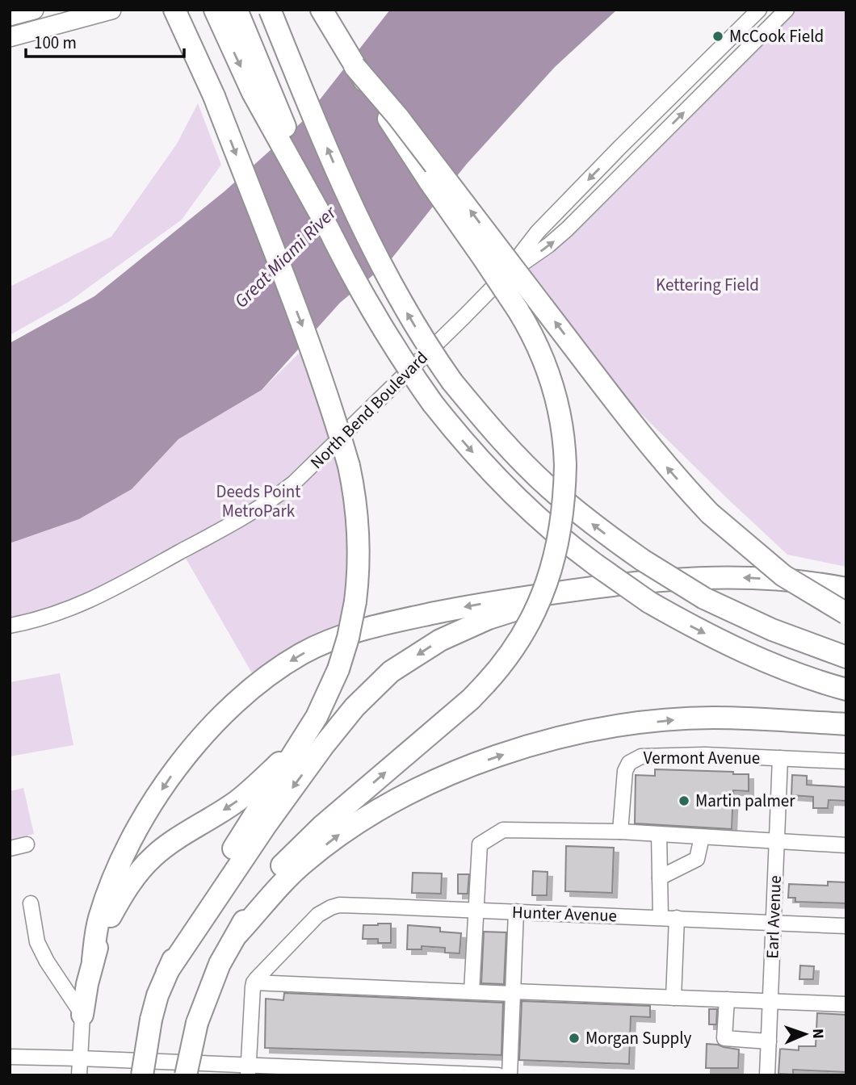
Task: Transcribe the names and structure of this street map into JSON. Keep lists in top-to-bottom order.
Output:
{
  "streets": {
    "street": [
      "North Bend Boulevard",
      "Vermont Avenue",
      "Hunter Avenue",
      "Earl Avenue"
    ]
  },
  "crossings": [
    ["Vermont Avenue", "Earl Avenue"],
    ["Hunter Avenue", "Earl Avenue"]
  ],
  "water": ["Great Miami River"],
  "parks": ["Kettering Field", "Deeds Point MetroPark"],
  "places": ["McCook Field", "Martin palmer", "Morgan Supply"],
  "scale_bar": "100 m",
  "north": "right"
}
